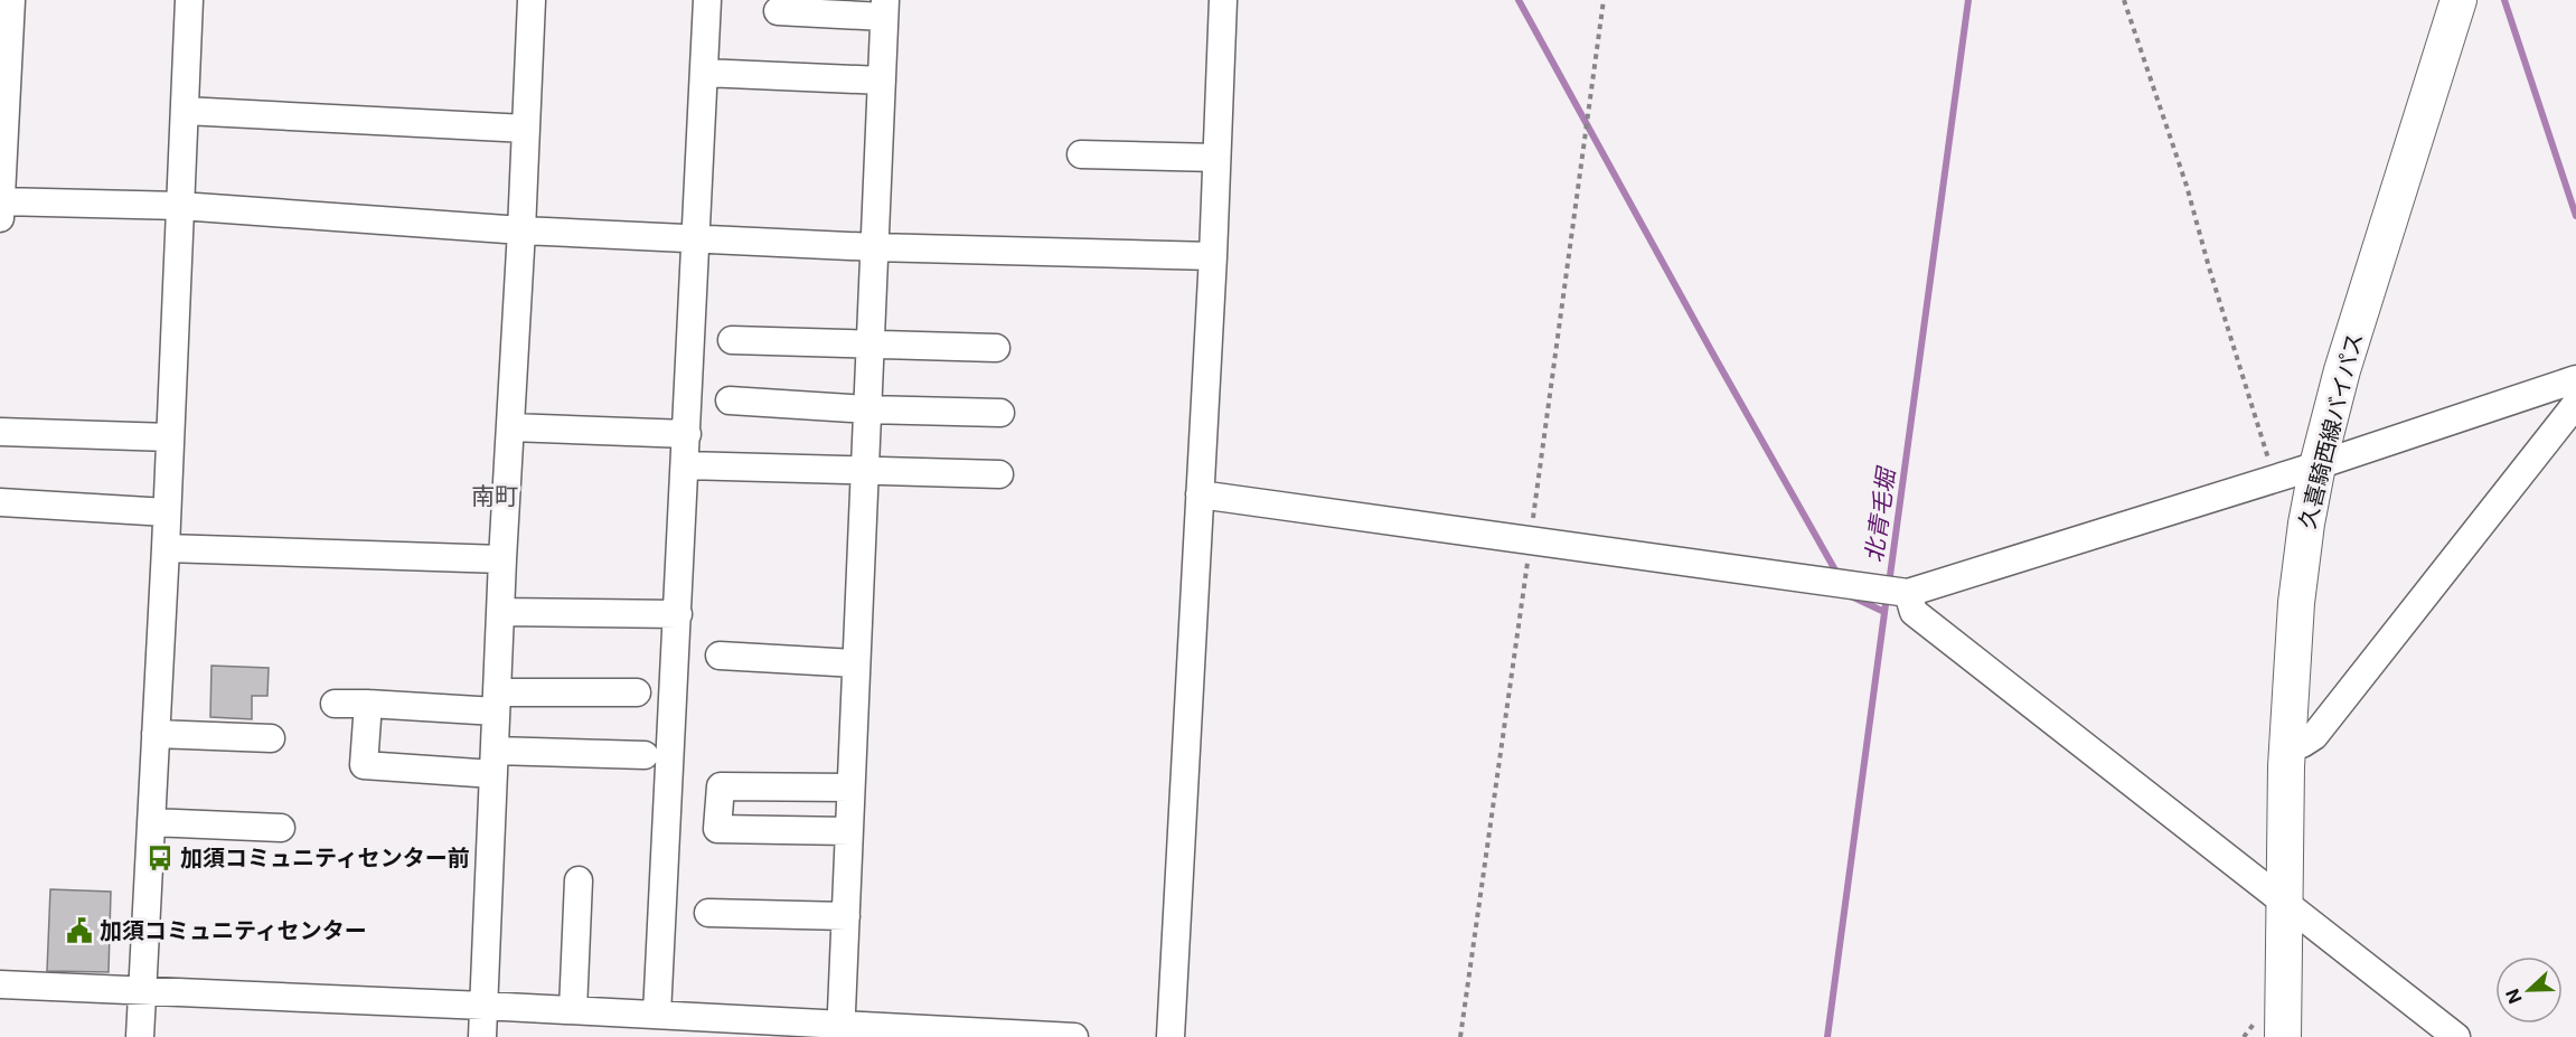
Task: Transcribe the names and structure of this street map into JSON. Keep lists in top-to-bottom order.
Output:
{
  "streets": {
    "main road": ["久喜騎西線バイパス"]
  },
  "districts": ["南町"],
  "water": ["北青毛堀"],
  "places": {
    "bus stop": ["加須コミュニティセンター前"],
    "public building": ["加須コミュニティセンター"]
  },
  "north": "left"
}
